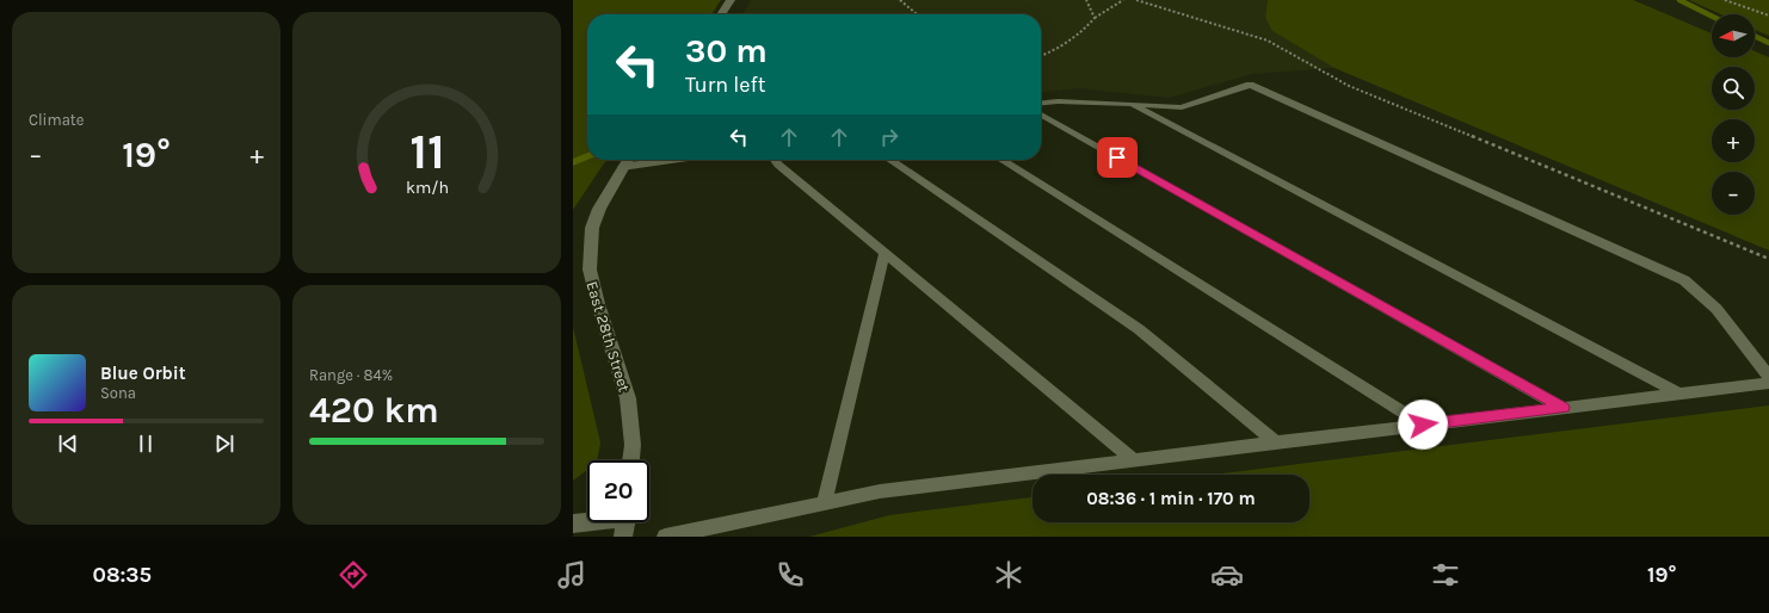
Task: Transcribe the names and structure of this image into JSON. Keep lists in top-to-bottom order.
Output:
{
  "streets": {
    "street": ["East 28th Street"]
  },
  "north": "left",
  "page": {
    "tile": [
      "Climate",
      ["Range · 84%", "420 km"]
    ],
    "map_buttons": ["+", "−"],
    "turn": ["30 m", "Turn left"],
    "heat": ["−", "19°", "+"],
    "song": ["Blue Orbit", "Sona"],
    "limit": "20",
    "trip": "08:36 · 1 min · 170 m",
    "tabs": ["08:35", "19°"],
    "gauge": ["11", "km/h"]
  }
}
